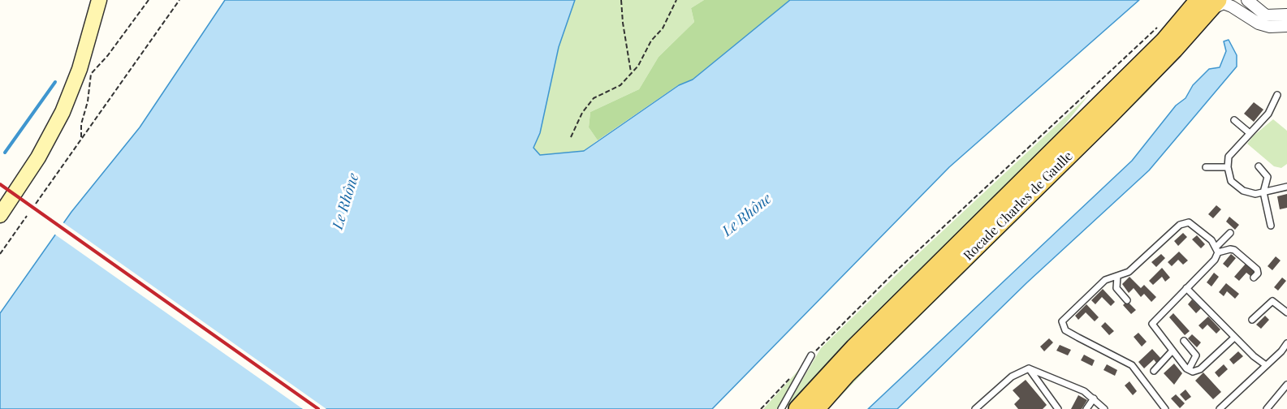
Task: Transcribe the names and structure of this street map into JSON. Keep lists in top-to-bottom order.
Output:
{
  "streets": {
    "main road": ["Rocade Charles de Gaulle"]
  },
  "water": ["Le Rhône"]
}
